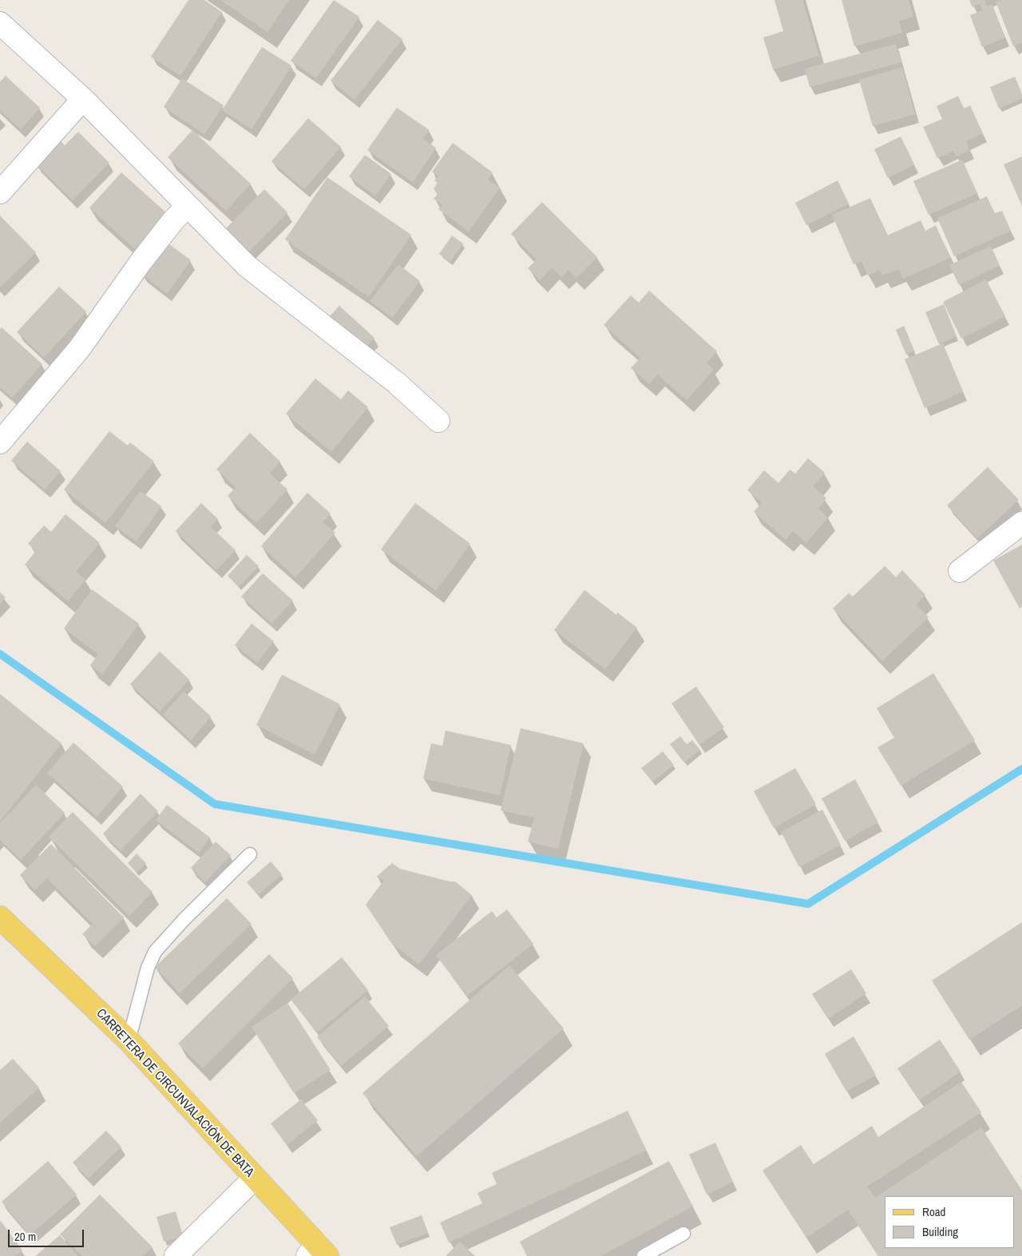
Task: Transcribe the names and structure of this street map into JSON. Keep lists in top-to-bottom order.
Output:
{
  "streets": {
    "main road": ["CARRETERA DE CIRCUNVALACIÓN DE BATA"]
  },
  "legend": ["Road", "Building"],
  "scale_bar": "20 m"
}
